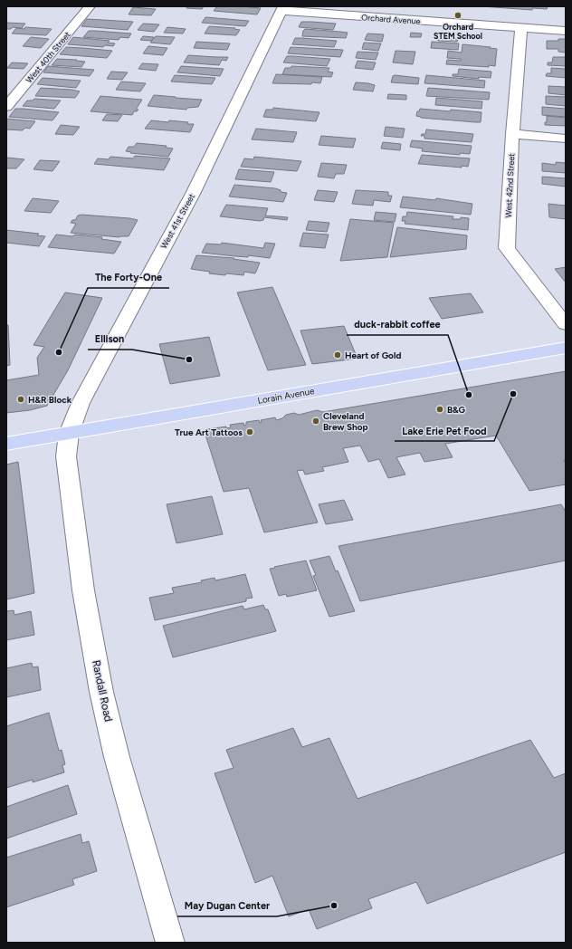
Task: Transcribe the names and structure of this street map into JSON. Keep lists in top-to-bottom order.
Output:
{
  "streets": {
    "main road": ["Lorain Avenue"],
    "street": [
      "Orchard Avenue",
      "West 40th Street",
      "West 42nd Street",
      "West 41st Street",
      "Randall Road"
    ]
  },
  "crossings": [
    ["Orchard Avenue", "West 42nd Street"],
    ["Orchard Avenue", "West 41st Street"],
    ["West 41st Street", "Lorain Avenue"],
    ["West 41st Street", "Randall Road"],
    ["Lorain Avenue", "Randall Road"]
  ],
  "places": [
    "Orchard STEM School",
    "The Forty-One",
    "Heart of Gold",
    "Ellison",
    "Lake Erie Pet Food",
    "duck-rabbit coffee",
    "H&R Block",
    "B&G",
    "Cleveland Brew Shop",
    "True Art Tattoos",
    "May Dugan Center"
  ]
}
